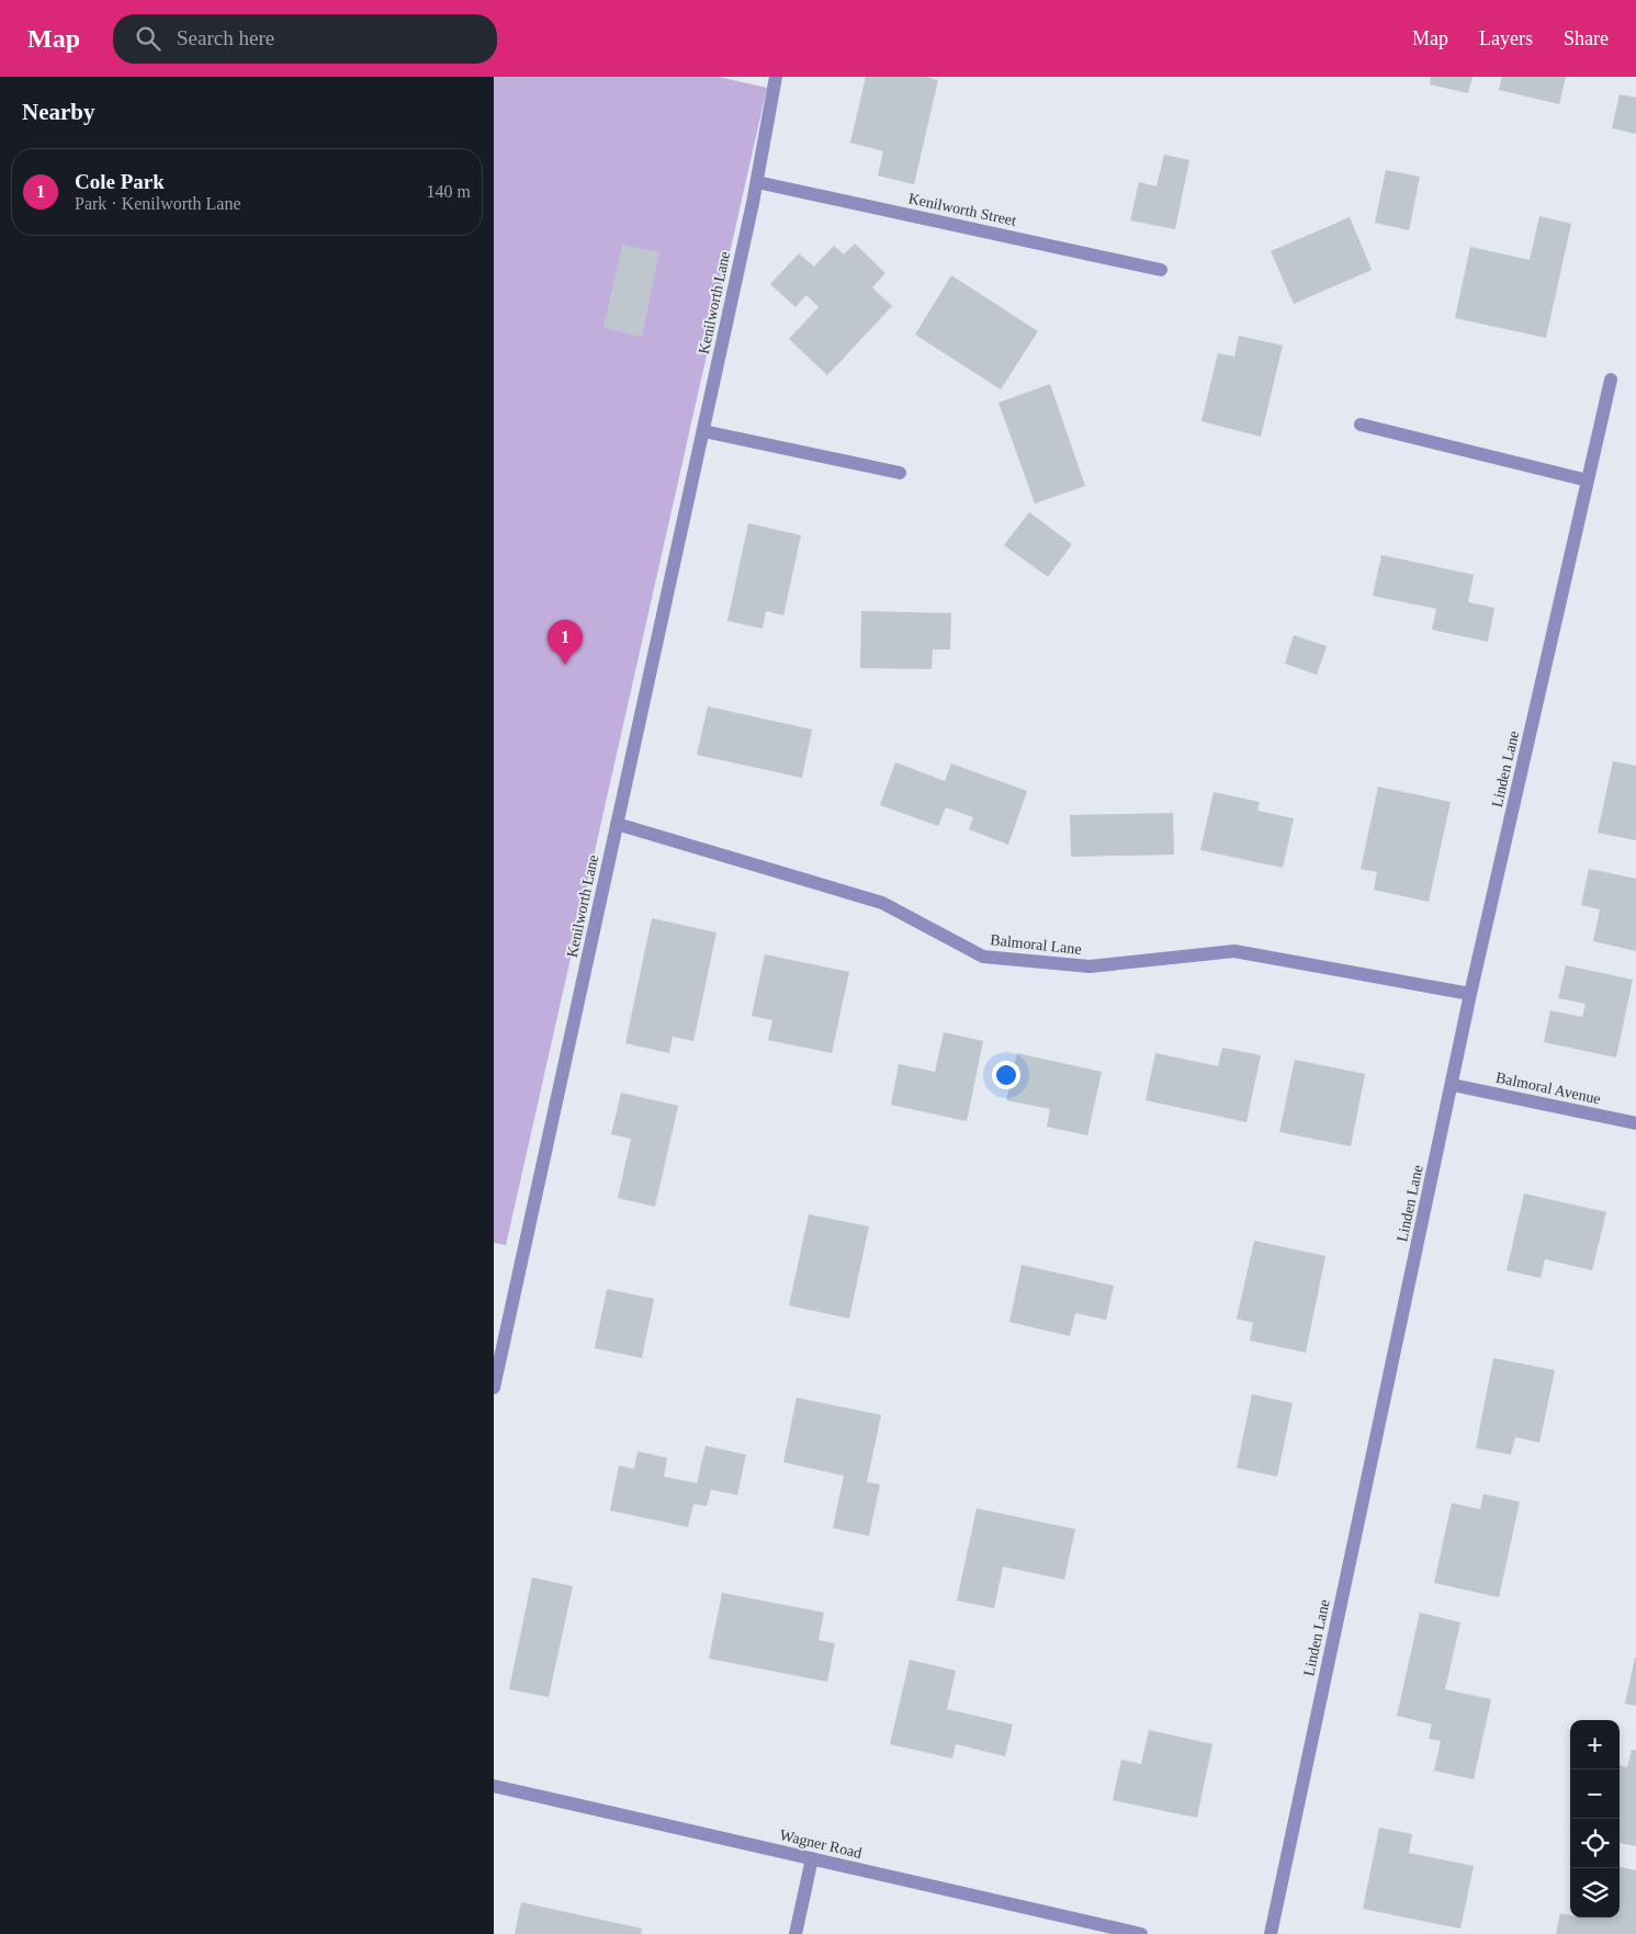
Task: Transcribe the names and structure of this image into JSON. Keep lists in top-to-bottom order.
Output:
{
  "streets": {
    "street": [
      "Kenilworth Street",
      "Kenilworth Lane",
      "Linden Lane",
      "Balmoral Lane",
      "Balmoral Avenue",
      "Wagner Road"
    ]
  },
  "crossings": [
    ["Kenilworth Street", "Kenilworth Lane"],
    ["Kenilworth Lane", "Balmoral Lane"],
    ["Linden Lane", "Balmoral Lane"],
    ["Linden Lane", "Balmoral Avenue"]
  ],
  "page": {
    "header": "Map",
    "search": "Search here",
    "nav": ["Map", "Layers", "Share"],
    "heading": "Nearby",
    "list": [
      {
        "mark": "1",
        "name": "Cole Park",
        "note": "Park · Kenilworth Lane",
        "value": "140 m"
      }
    ],
    "pins": "1",
    "map_buttons": ["+", "−"]
  }
}
